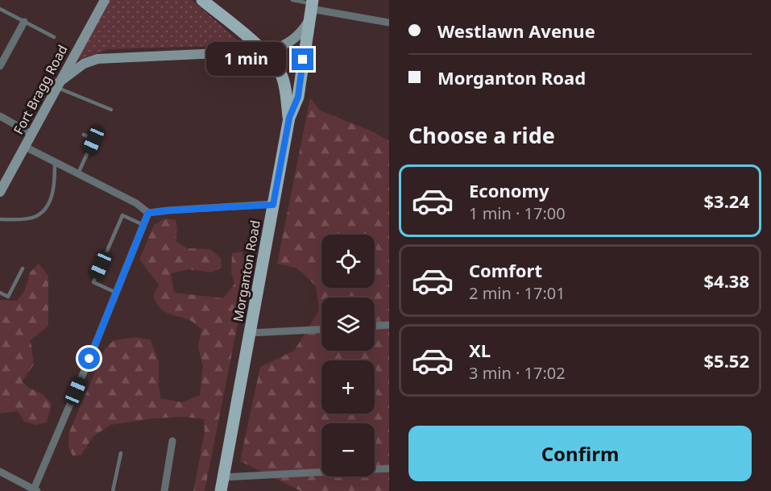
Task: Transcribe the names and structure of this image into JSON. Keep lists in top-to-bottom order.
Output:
{
  "streets": {
    "main road": ["Fort Bragg Road", "Morganton Road"]
  },
  "page": {
    "banner": ["Westlawn Avenue", "Morganton Road"],
    "bubble": "1 min",
    "heading": "Choose a ride",
    "list": [
      {
        "name": "Economy",
        "note": "1 min · 17:00",
        "value": "$3.24"
      },
      {
        "name": "Comfort",
        "note": "2 min · 17:01",
        "value": "$4.38"
      },
      {
        "name": "XL",
        "note": "3 min · 17:02",
        "value": "$5.52"
      }
    ],
    "map_buttons": ["+", "−"],
    "buttons": "Confirm"
  }
}
